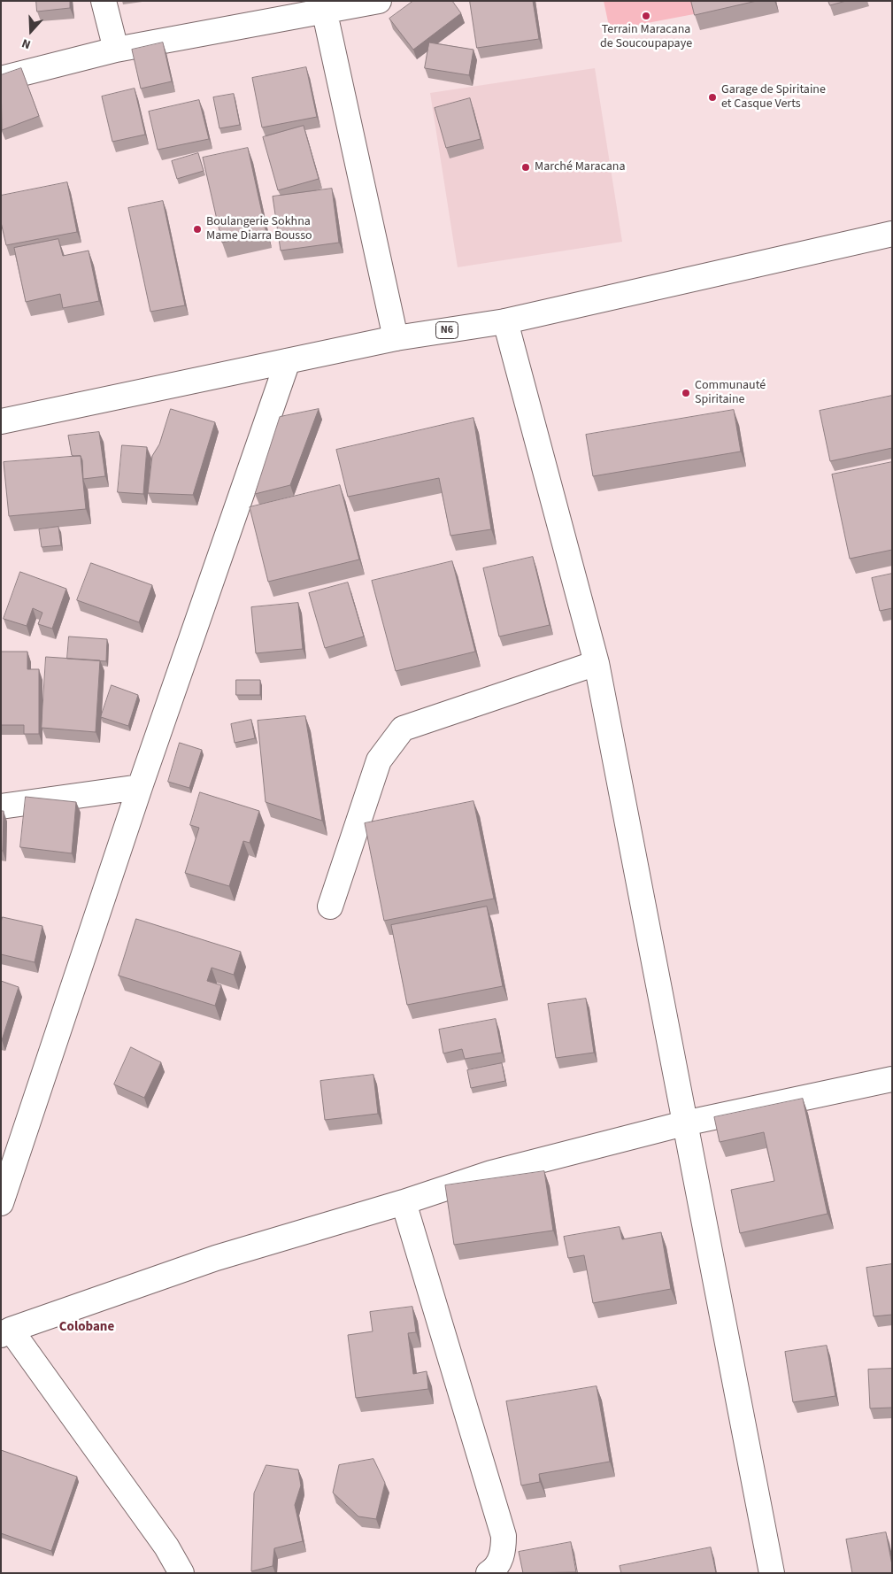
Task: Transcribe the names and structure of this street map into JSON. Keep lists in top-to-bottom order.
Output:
{
  "streets": {
    "street": ["N6"]
  },
  "districts": ["Colobane"],
  "places": [
    "Terrain Maracana de Soucoupapaye",
    "Garage de Spiritaine et Casque Verts",
    "Marché Maracana",
    "Boulangerie Sokhna Mame Diarra Bousso",
    "Communauté Spiritaine"
  ],
  "north": "bottom"
}
